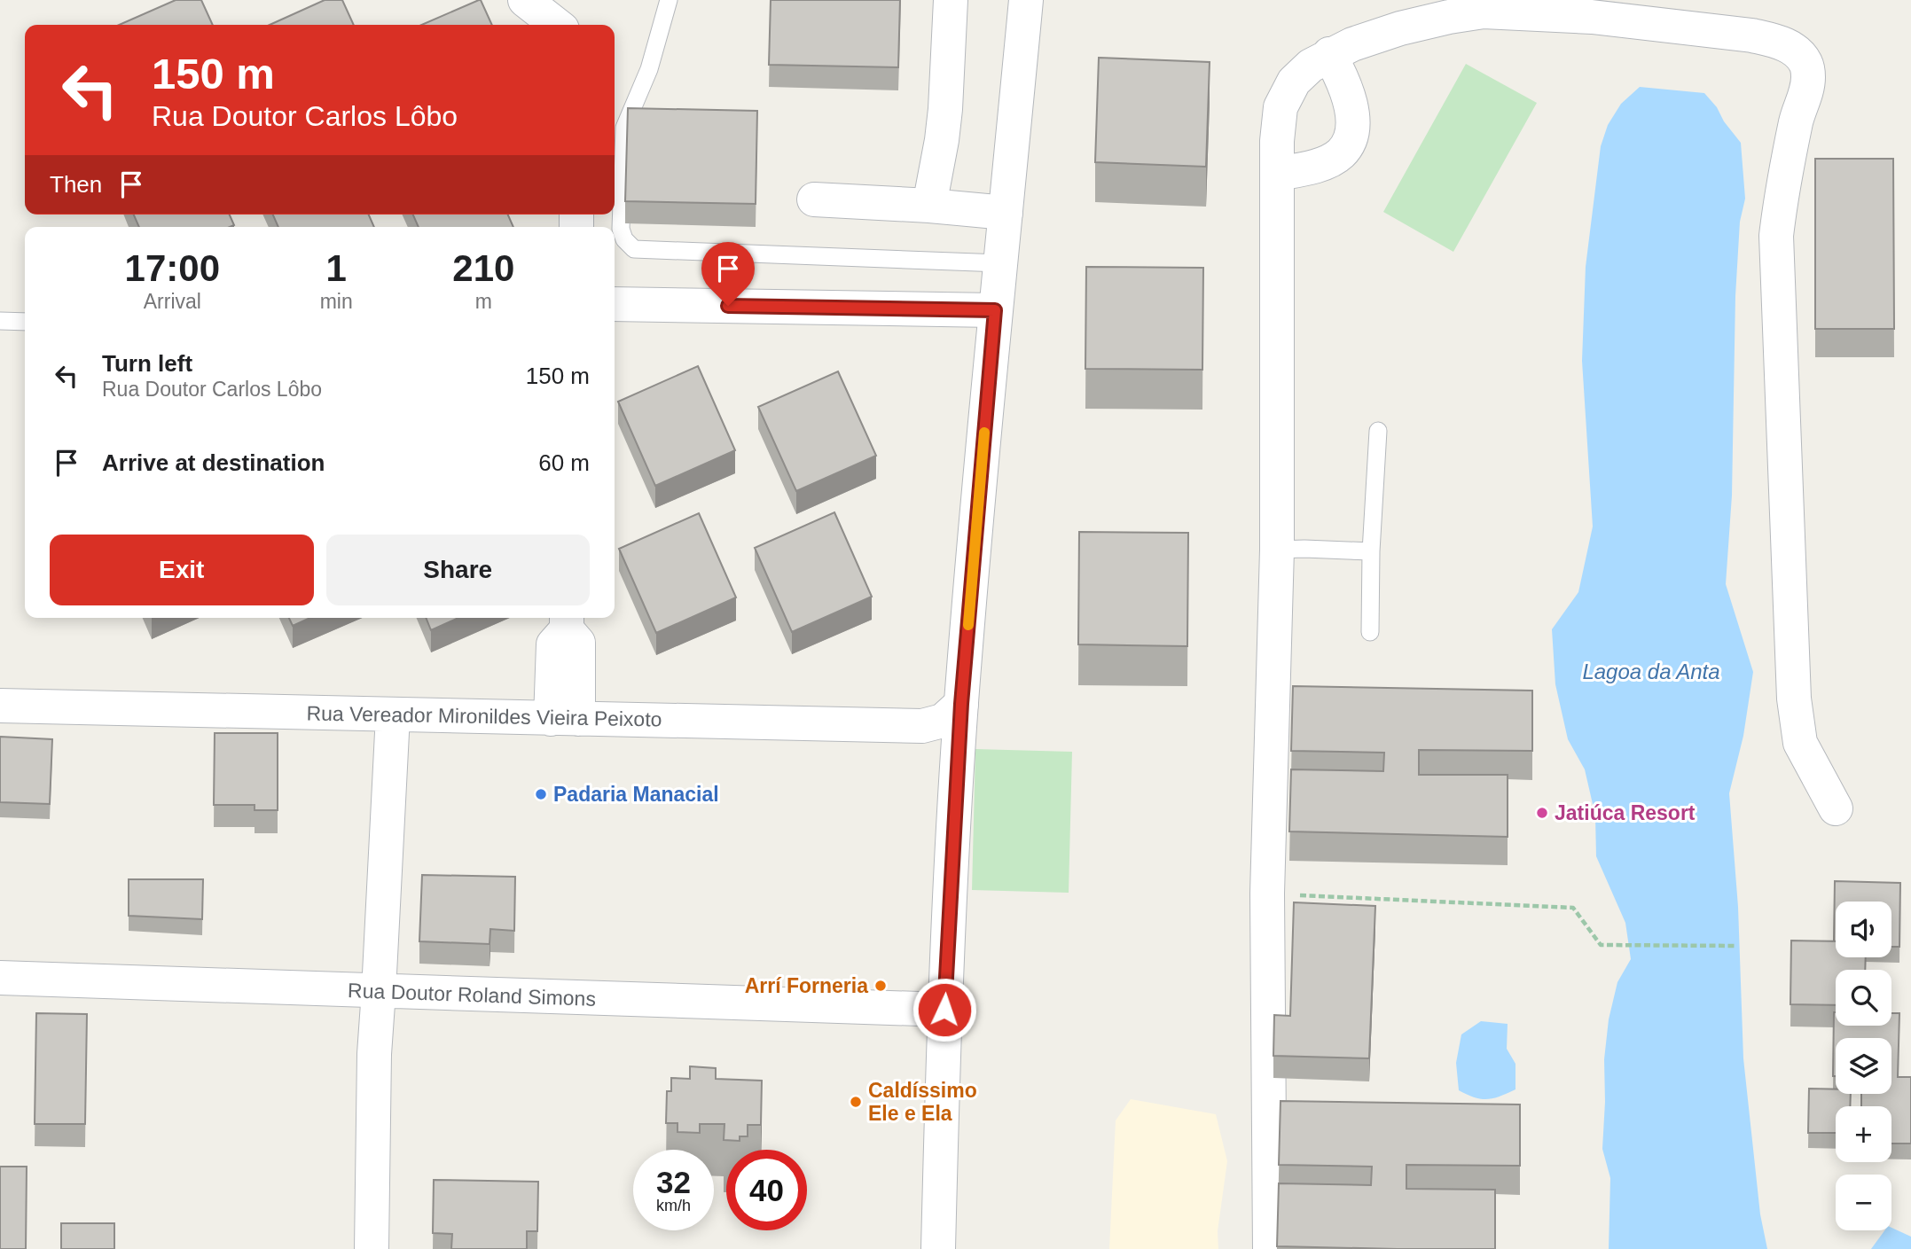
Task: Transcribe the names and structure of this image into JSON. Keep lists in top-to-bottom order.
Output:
{
  "streets": {
    "street": ["Rua Vereador Mironildes Vieira Peixoto", "Rua Doutor Roland Simons"]
  },
  "water": ["Lagoa da Anta"],
  "places": [
    "Padaria Manacial",
    "Jatiúca Resort",
    "Arrí Forneria",
    "Caldíssimo Ele e Ela"
  ],
  "page": {
    "turn": ["150 m", "Rua Doutor Carlos Lôbo"],
    "then": "Then",
    "eta": [
      "17:00",
      "Arrival",
      "1",
      "min",
      "210",
      "m"
    ],
    "list": [
      {
        "name": "Turn left",
        "note": "Rua Doutor Carlos Lôbo",
        "value": "150 m"
      },
      {
        "name": "Arrive at destination",
        "value": "60 m"
      }
    ],
    "buttons": ["Exit", "Share"],
    "map_buttons": ["+", "−"],
    "speed": "32 km/h",
    "limit": "40"
  }
}
